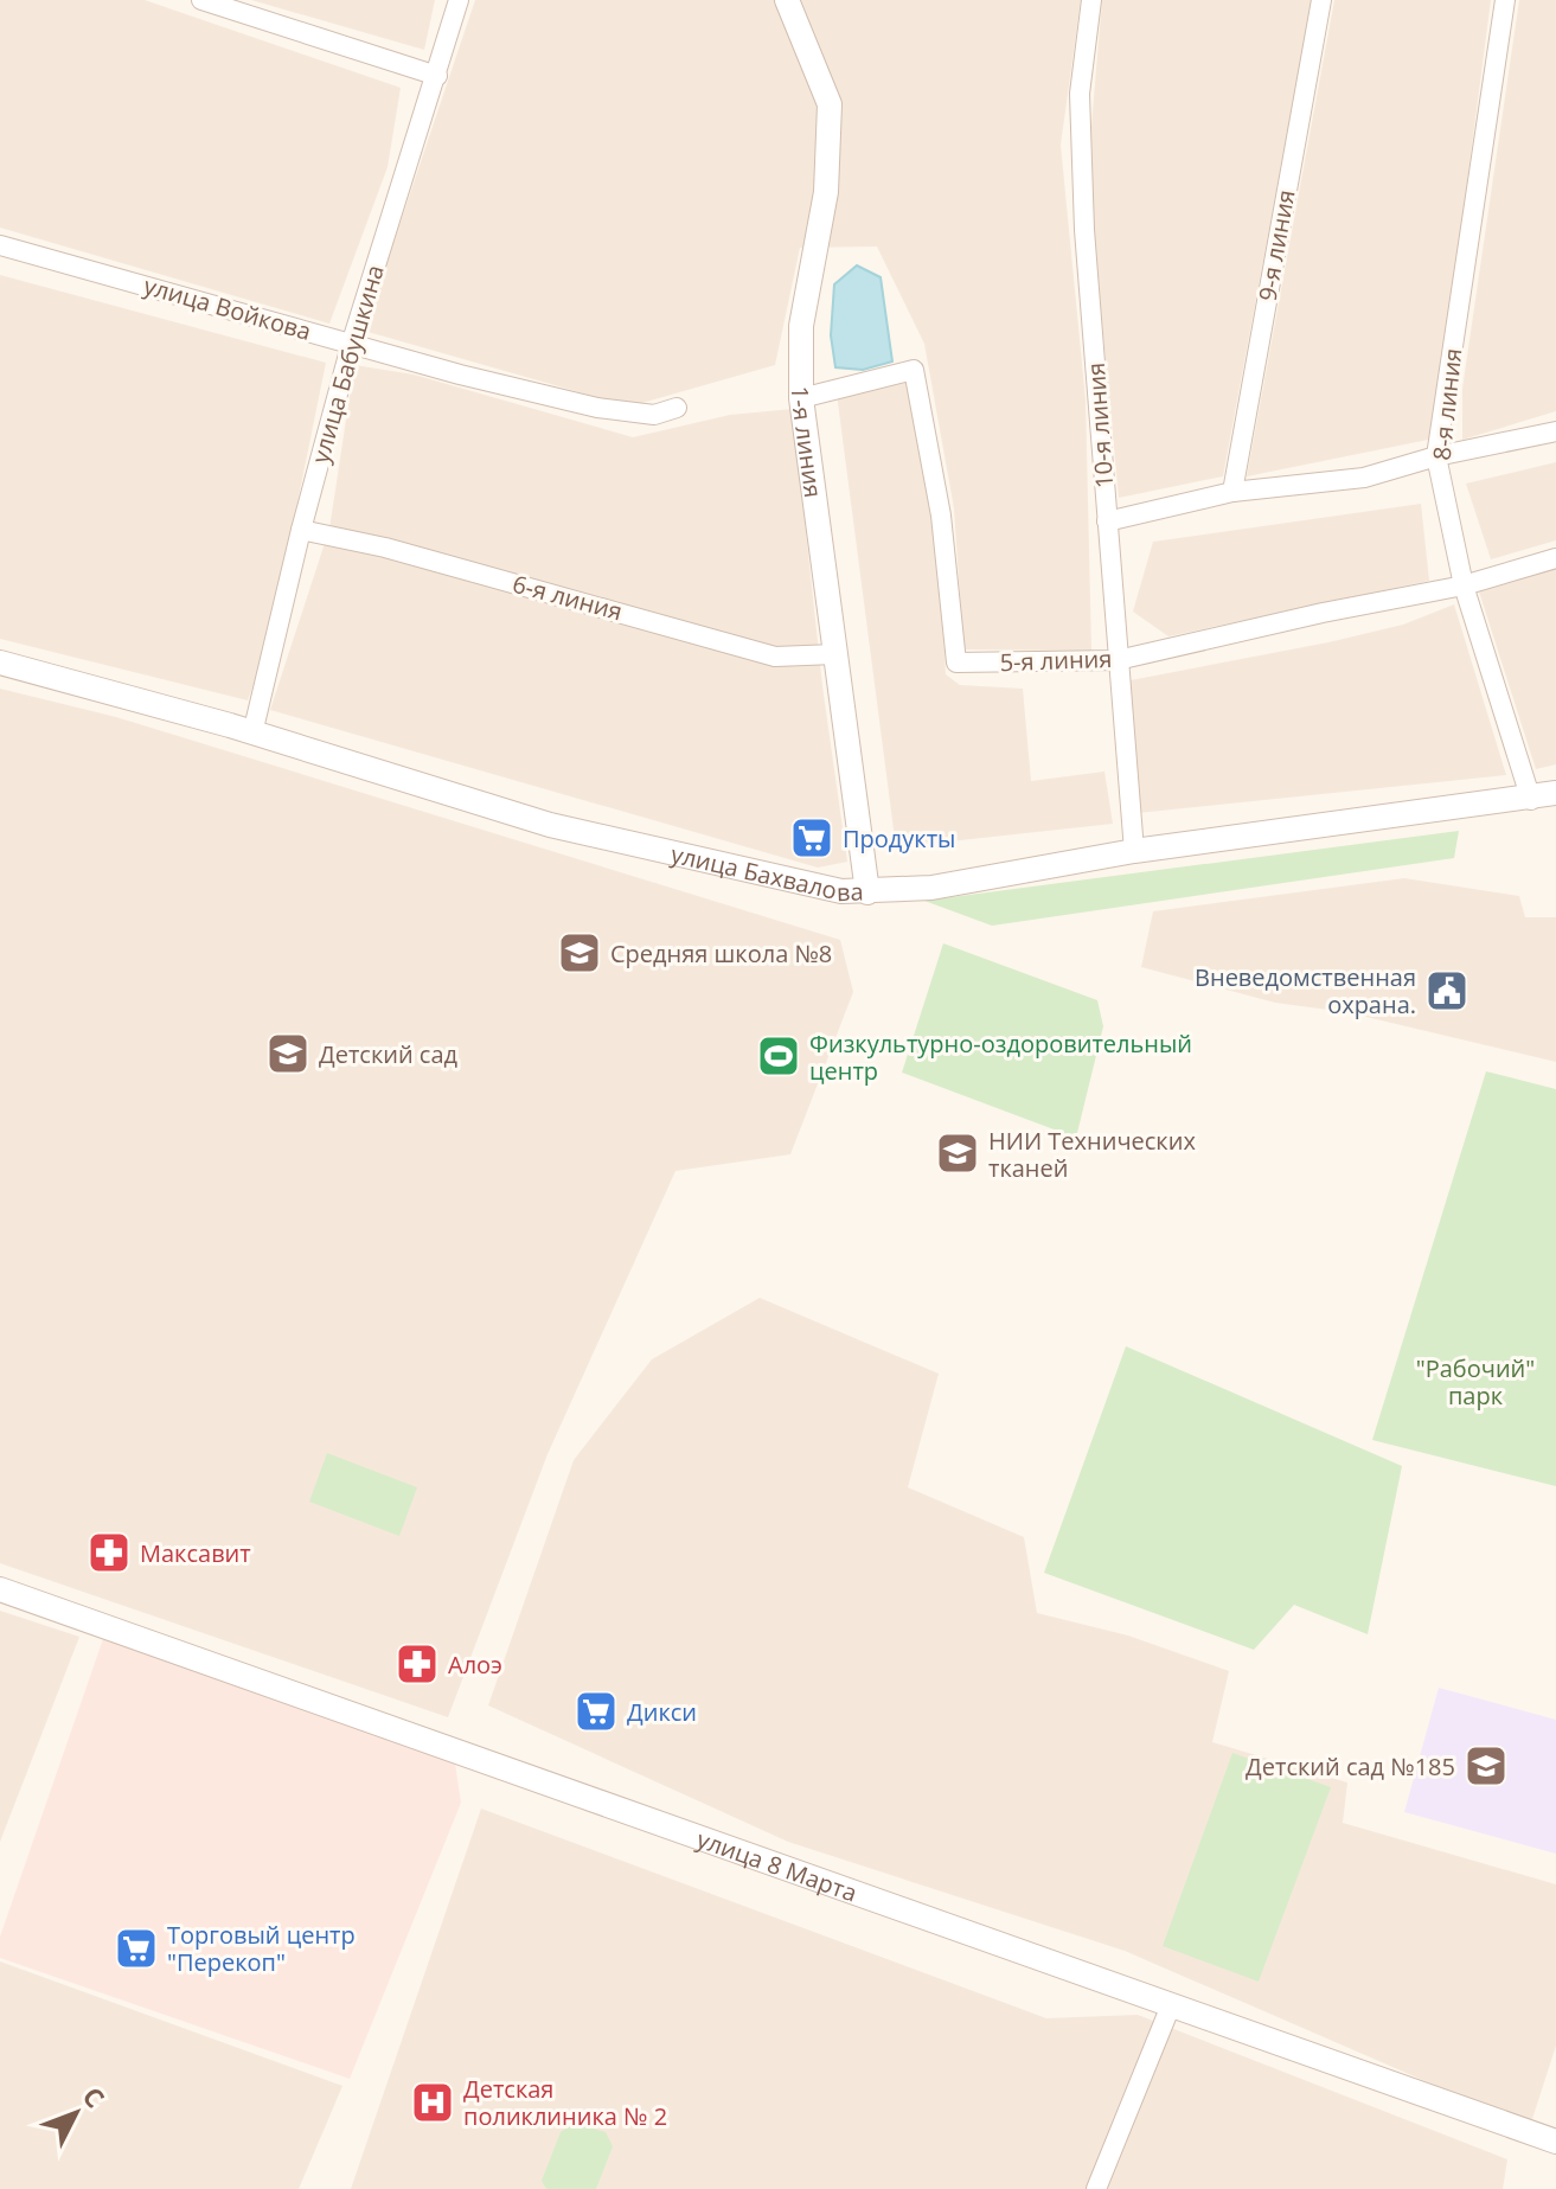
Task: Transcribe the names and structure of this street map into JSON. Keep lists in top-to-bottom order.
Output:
{
  "streets": {
    "street": [
      "9-я линия",
      "улица Войкова",
      "улица Бабушкина",
      "8-я линия",
      "10-я линия",
      "1-я линия",
      "6-я линия",
      "5-я линия",
      "улица Бахвалова",
      "улица 8 Марта"
    ]
  },
  "crossings": [
    ["улица Войкова", "улица Бабушкина"],
    ["улица Бабушкина", "6-я линия"],
    ["улица Бабушкина", "улица Бахвалова"],
    ["8-я линия", "5-я линия"],
    ["8-я линия", "улица Бахвалова"],
    ["10-я линия", "5-я линия"],
    ["10-я линия", "улица Бахвалова"],
    ["1-я линия", "6-я линия"],
    ["1-я линия", "5-я линия"],
    ["1-я линия", "улица Бахвалова"]
  ],
  "parks": ["\"Рабочий\" парк"],
  "places": {
    "supermarket": ["Продукты", "Дикси", "Торговый центр \"Перекоп\""],
    "school or university": [
      "Средняя школа №8",
      "Детский сад",
      "НИИ Технических тканей",
      "Детский сад №185"
    ],
    "public building": ["Вневедомственная охрана."],
    "sports": ["Физкультурно-оздоровительный центр"],
    "pharmacy": ["Максавит", "Алоэ"],
    "hospital": ["Детская поликлиника № 2"]
  },
  "north": "top right"
}
